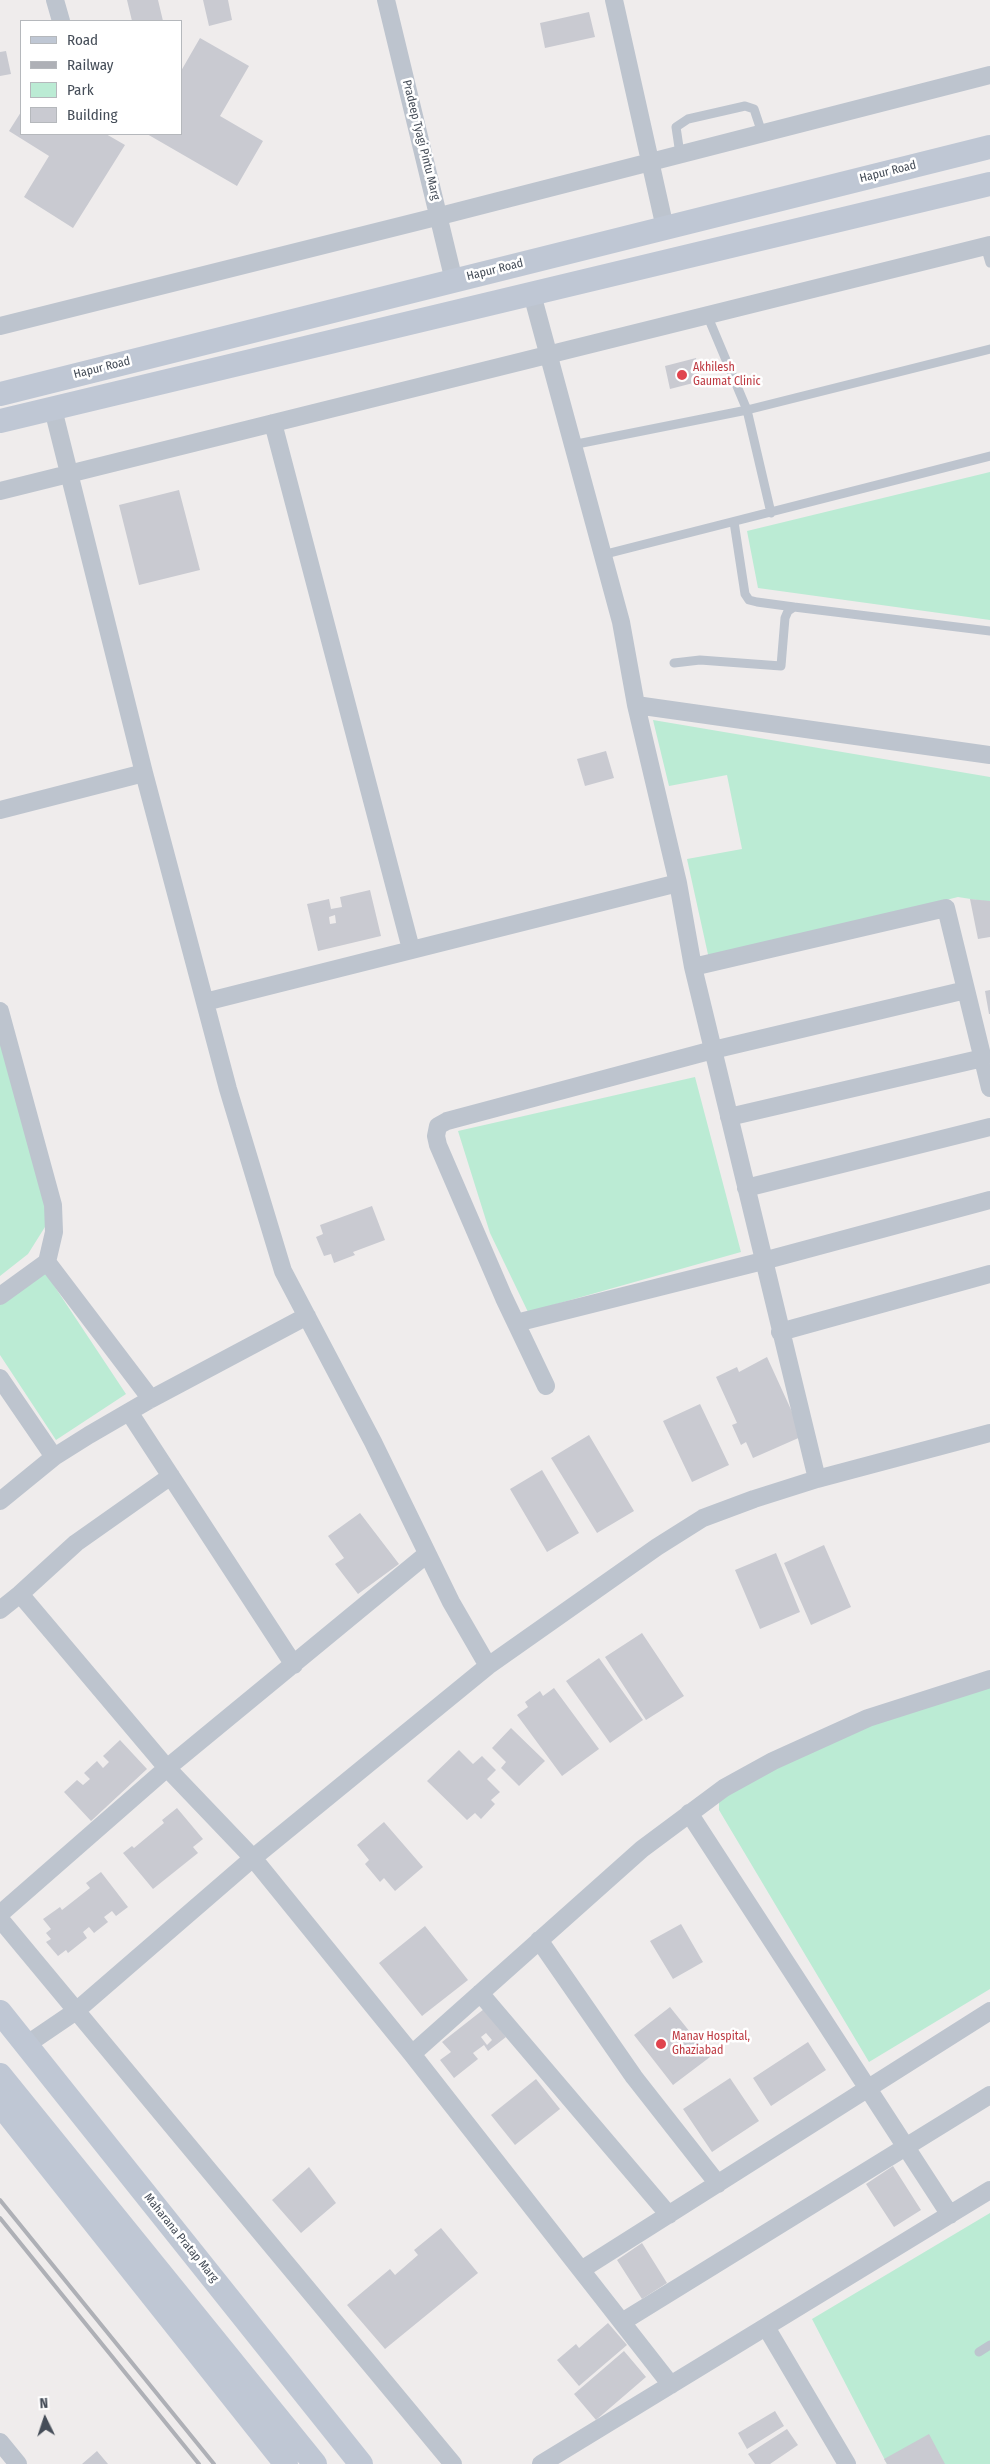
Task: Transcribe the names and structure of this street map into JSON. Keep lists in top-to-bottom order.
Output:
{
  "streets": {
    "main road": ["Hapur Road", "Maharana Pratap Marg"],
    "street": ["Pradeep Tyagi Pintu Marg"]
  },
  "crossings": [
    ["Pradeep Tyagi Pintu Marg", "Hapur Road"]
  ],
  "places": ["Akhilesh Gaumat Clinic", "Manav Hospital, Ghaziabad"],
  "legend": [
    "Road",
    "Railway",
    "Park",
    "Building"
  ],
  "north": "top"
}
